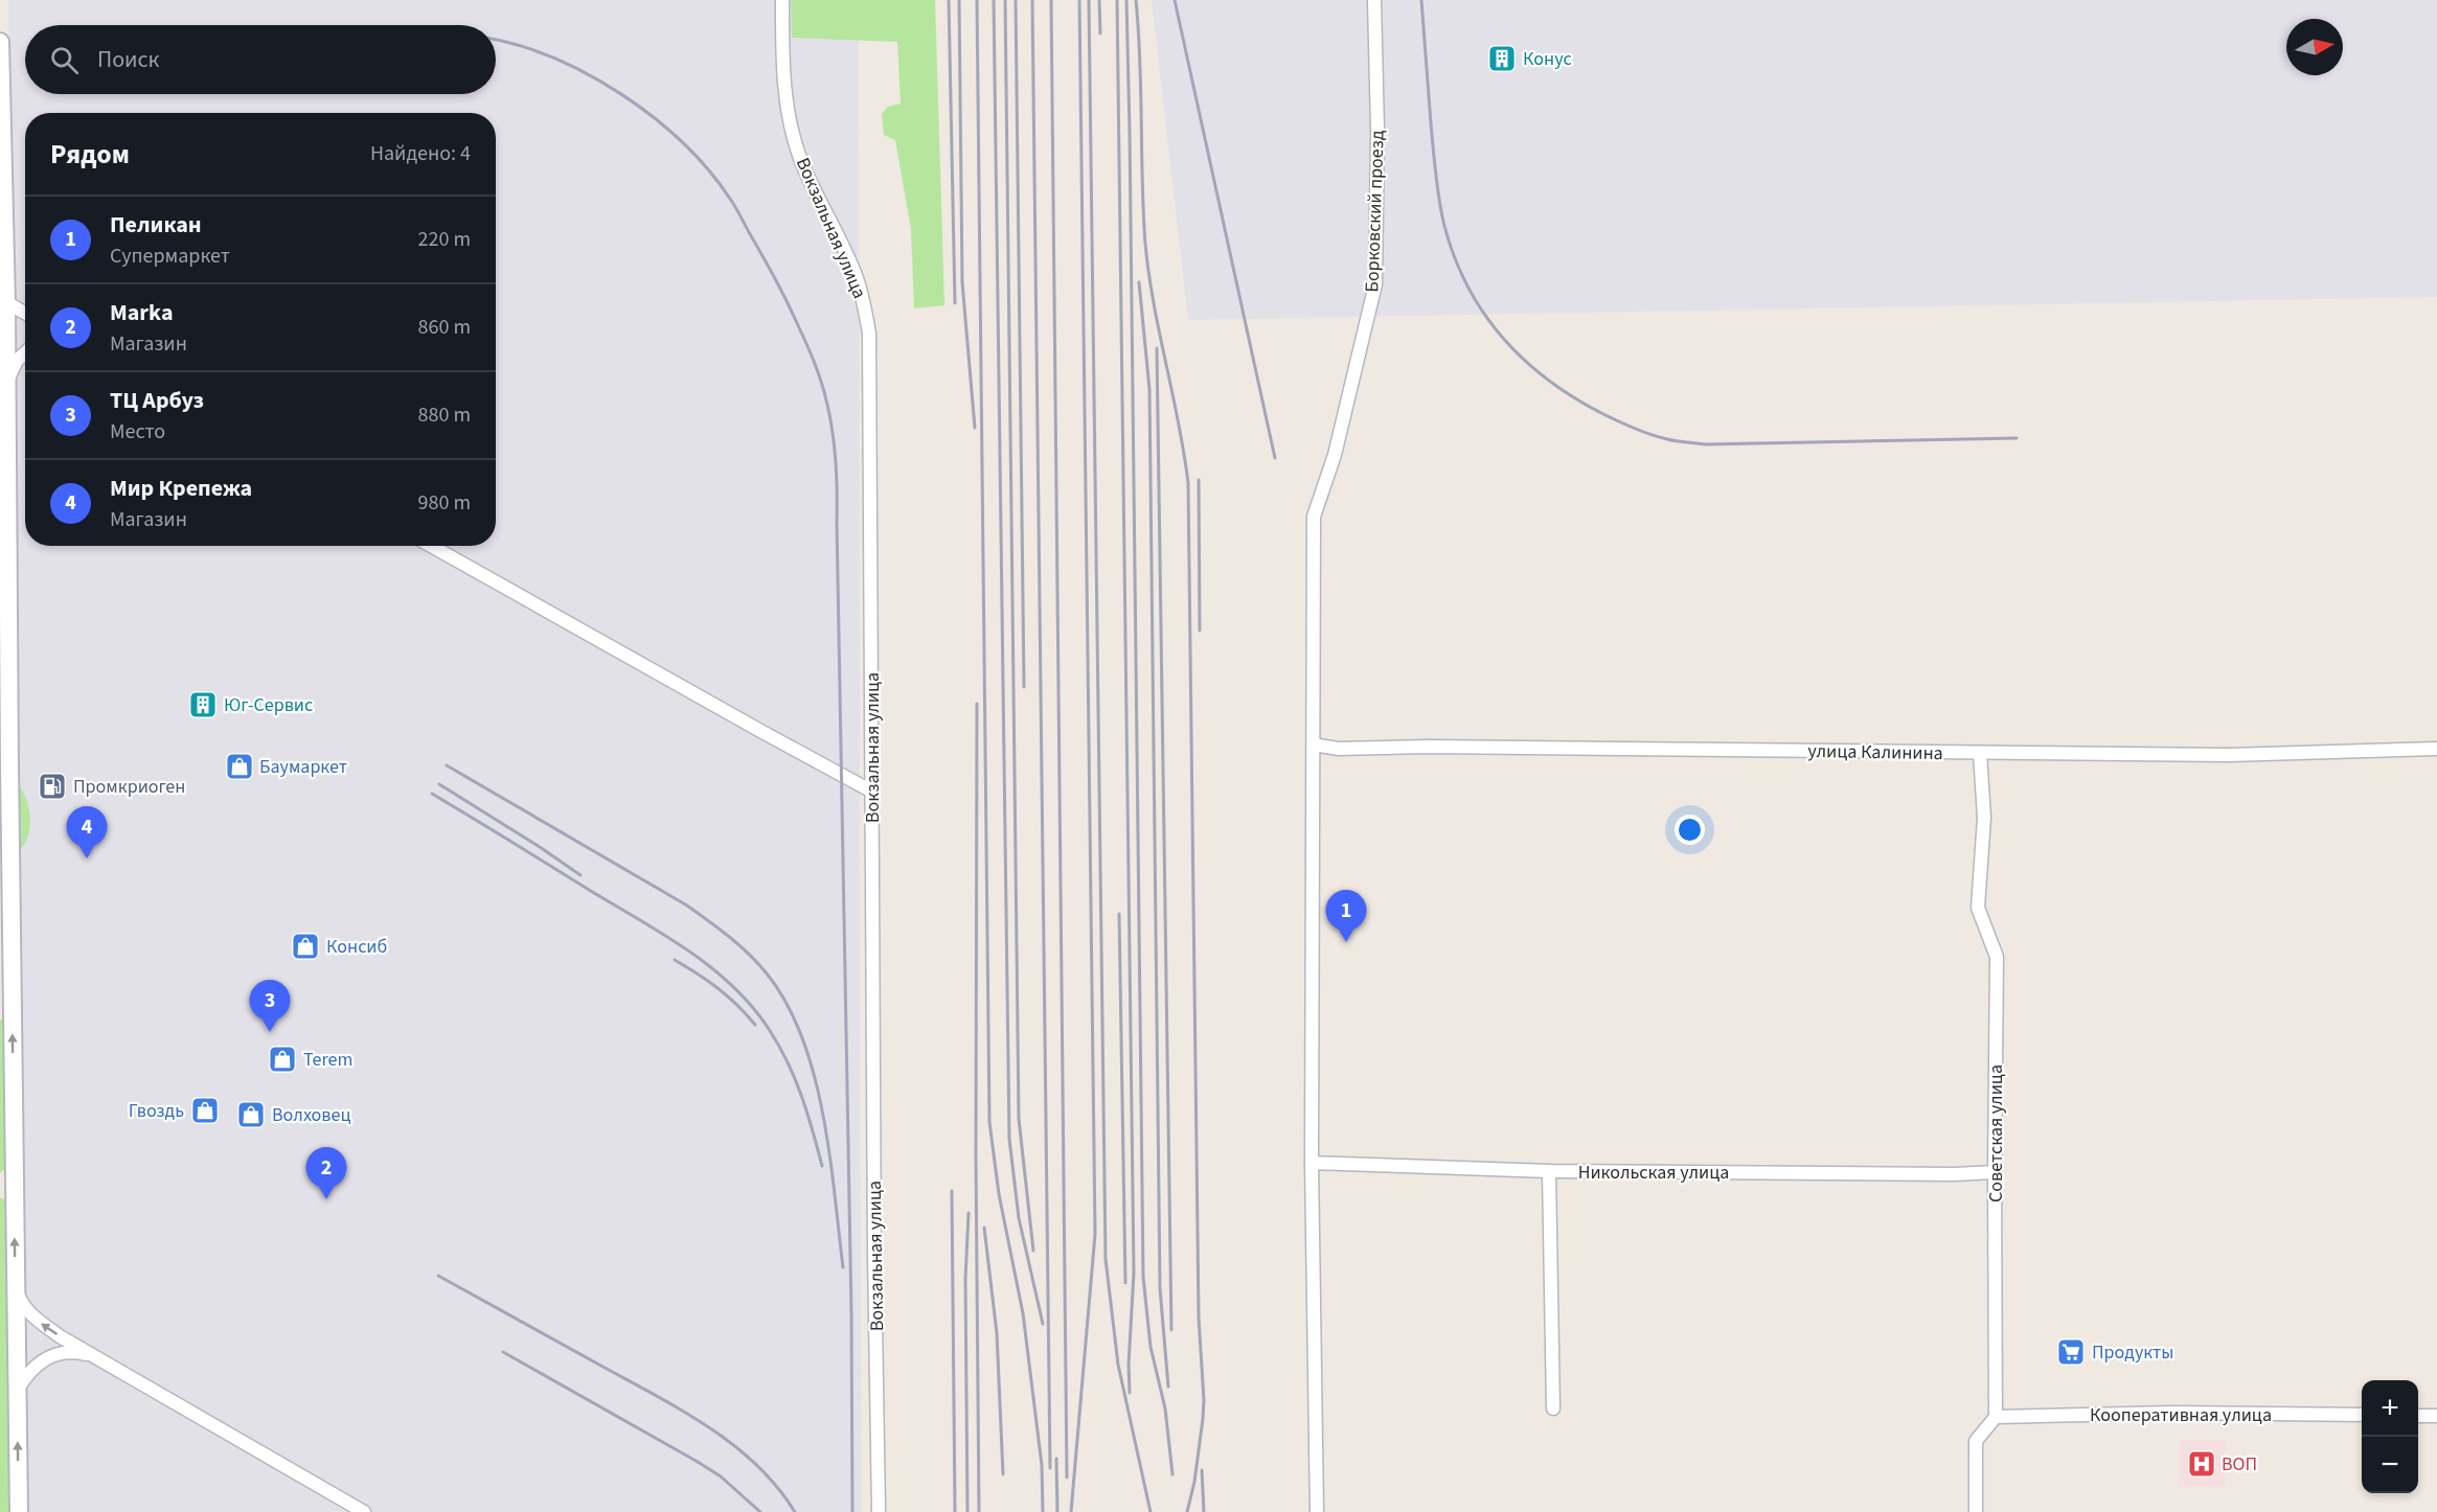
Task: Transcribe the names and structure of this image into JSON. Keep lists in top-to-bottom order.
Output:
{
  "streets": {
    "street": [
      "Борковский проезд",
      "Вокзальная улица",
      "улица Калинина",
      "Советская улица",
      "Никольская улица",
      "Кооперативная улица"
    ]
  },
  "crossings": [
    ["Борковский проезд", "улица Калинина"],
    ["улица Калинина", "Советская улица"],
    ["Советская улица", "Никольская улица"],
    ["Советская улица", "Кооперативная улица"]
  ],
  "places": {
    "building": ["Конус", "Юг-Сервис"],
    "shop": [
      "Баумаркет",
      "Консиб",
      "Terem",
      "Гвоздь",
      "Волховец"
    ],
    "fuel station": ["Промкриоген"],
    "supermarket": ["Продукты"],
    "hospital": ["ВОП"]
  },
  "north": "right",
  "page": {
    "search": "Поиск",
    "heading": ["Рядом", "Найдено: 4"],
    "list": [
      {
        "mark": "1",
        "name": "Пеликан",
        "note": "Супермаркет",
        "value": "220 m"
      },
      {
        "mark": "2",
        "name": "Marka",
        "note": "Магазин",
        "value": "860 m"
      },
      {
        "mark": "3",
        "name": "ТЦ Арбуз",
        "note": "Место",
        "value": "880 m"
      },
      {
        "mark": "4",
        "name": "Мир Крепежа",
        "note": "Магазин",
        "value": "980 m"
      }
    ],
    "pins": [
      "4",
      "1",
      "3",
      "2"
    ],
    "map_buttons": ["+", "−"]
  }
}
